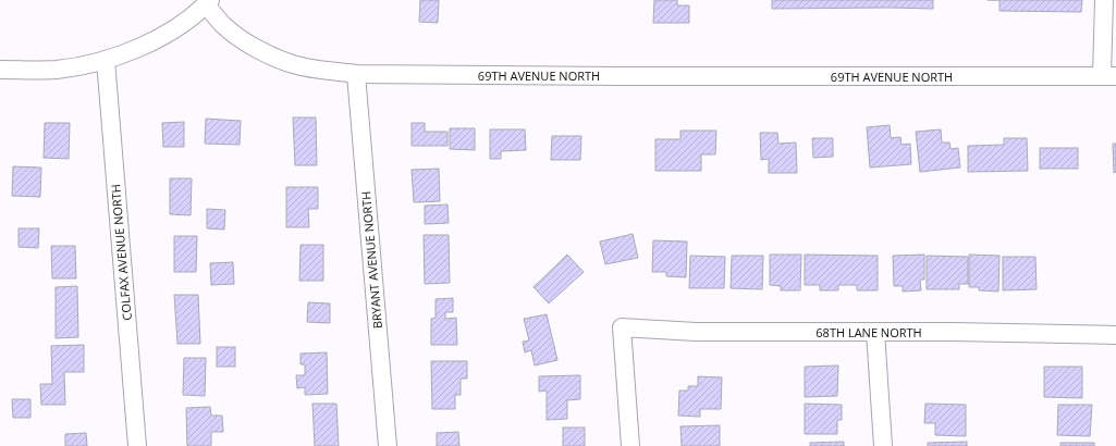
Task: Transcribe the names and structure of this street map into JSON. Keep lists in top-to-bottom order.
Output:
{
  "streets": {
    "street": [
      "69TH AVENUE NORTH",
      "COLFAX AVENUE NORTH",
      "BRYANT AVENUE NORTH",
      "68TH LANE NORTH"
    ]
  },
  "crossings": [
    ["69TH AVENUE NORTH", "COLFAX AVENUE NORTH"],
    ["69TH AVENUE NORTH", "BRYANT AVENUE NORTH"]
  ]
}
